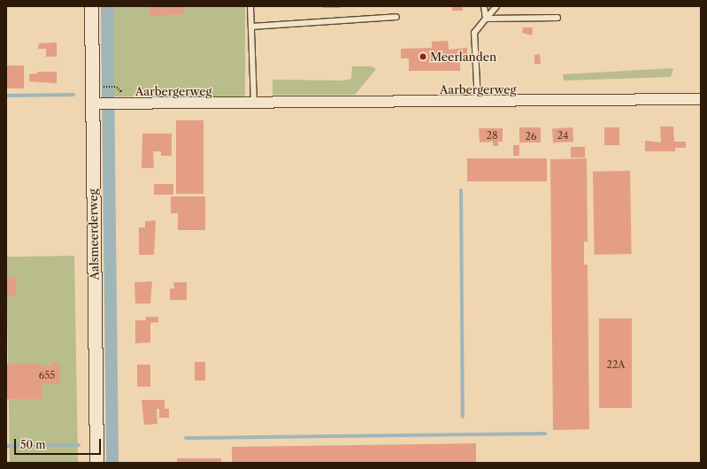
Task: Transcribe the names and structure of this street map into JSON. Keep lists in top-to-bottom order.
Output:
{
  "streets": {
    "street": ["Aarbergerweg", "Aalsmeerderweg"]
  },
  "crossings": [
    ["Aarbergerweg", "Aalsmeerderweg"]
  ],
  "places": ["Meerlanden"],
  "house_numbers": [
    "28",
    "24",
    "26",
    "22A",
    "655"
  ],
  "scale_bar": "50 m"
}
